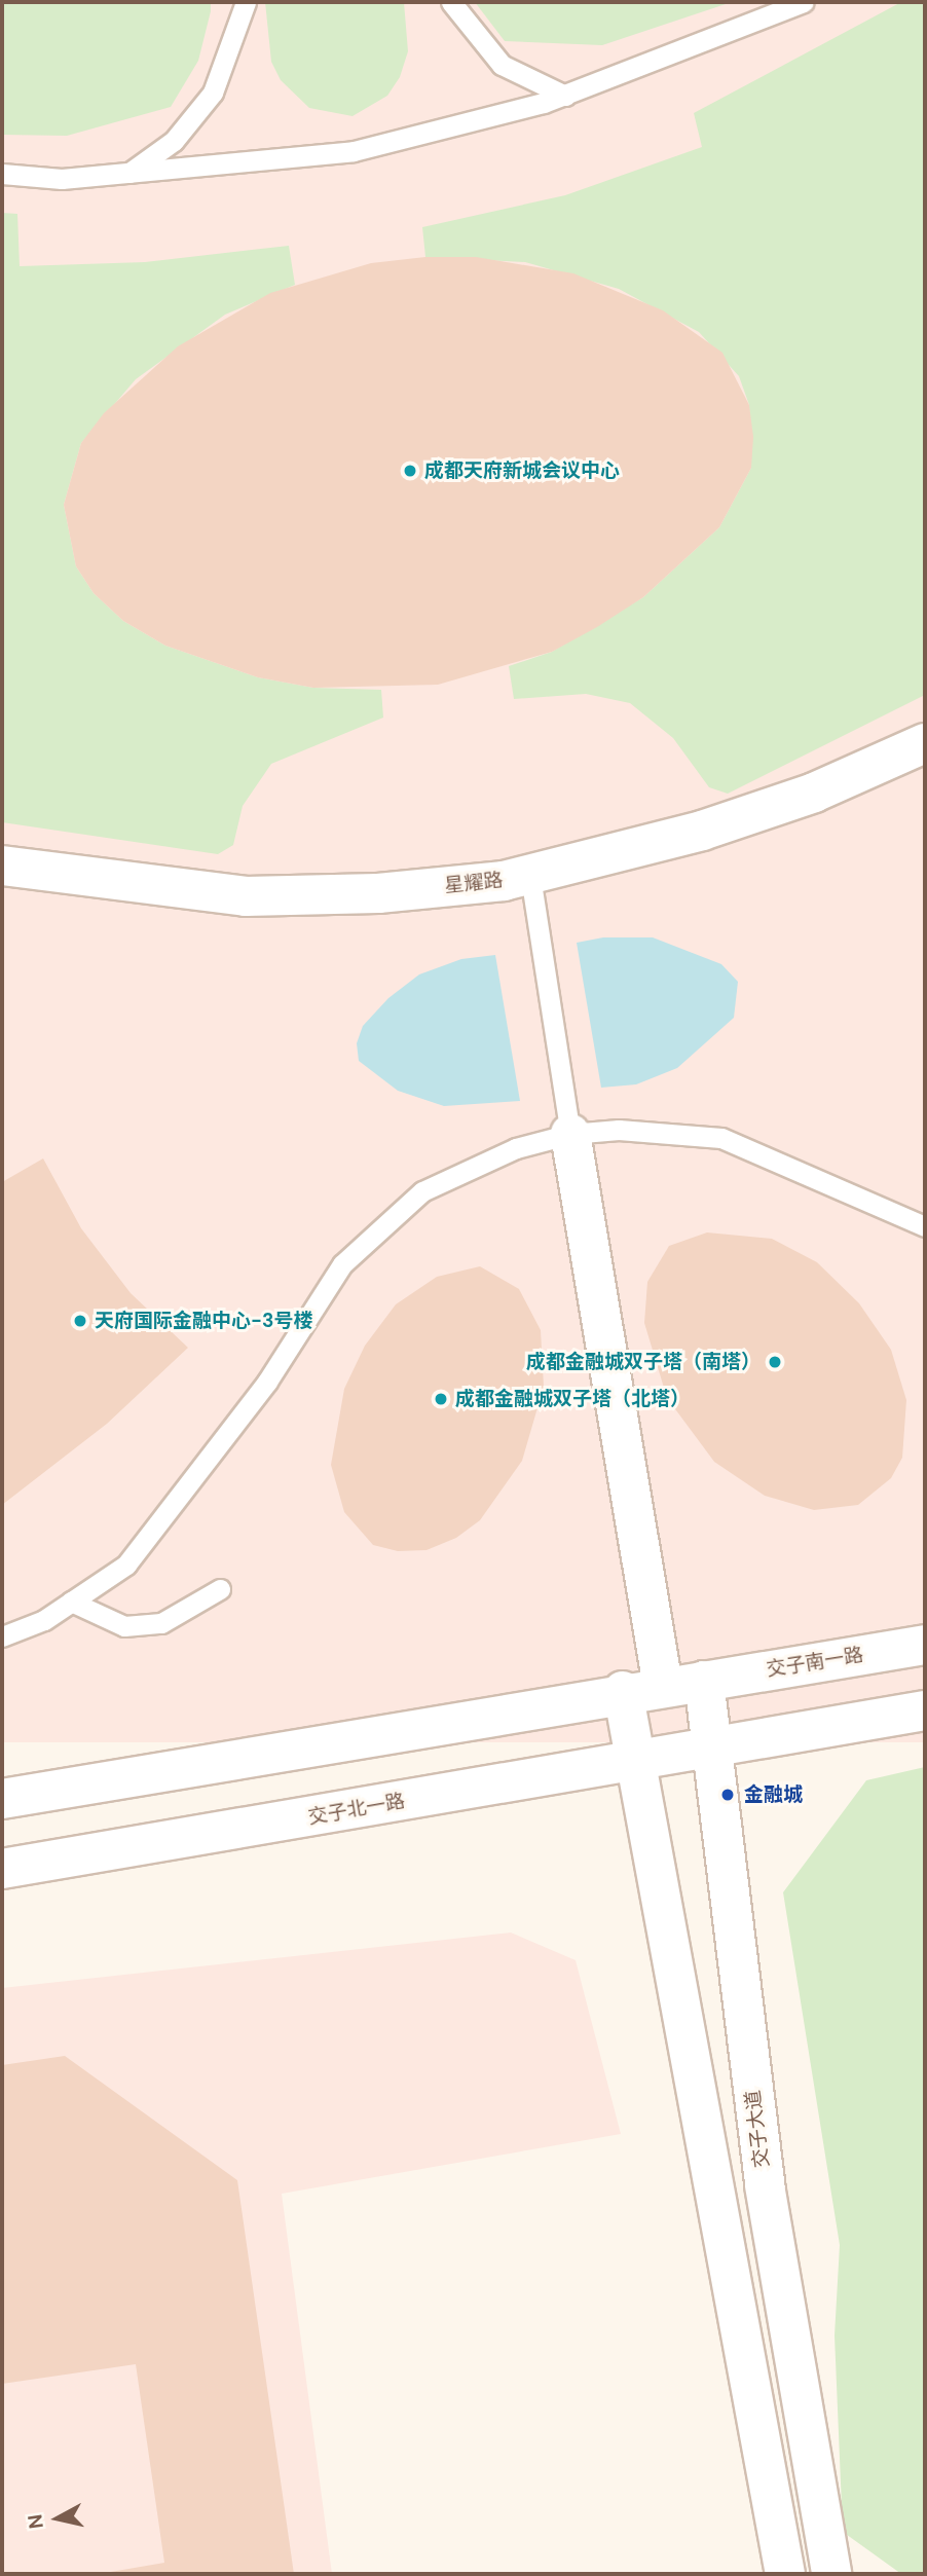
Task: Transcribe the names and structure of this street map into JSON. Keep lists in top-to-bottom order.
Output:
{
  "streets": {
    "street": [
      "星耀路",
      "交子南一路",
      "交子北一路",
      "交子大道"
    ]
  },
  "crossings": [
    ["交子南一路", "交子大道"],
    ["交子北一路", "交子大道"]
  ],
  "places": [
    "成都天府新城会议中心",
    "天府国际金融中心-3号楼",
    "成都金融城双子塔（南塔）",
    "成都金融城双子塔（北塔）",
    "金融城"
  ],
  "north": "left"
}
